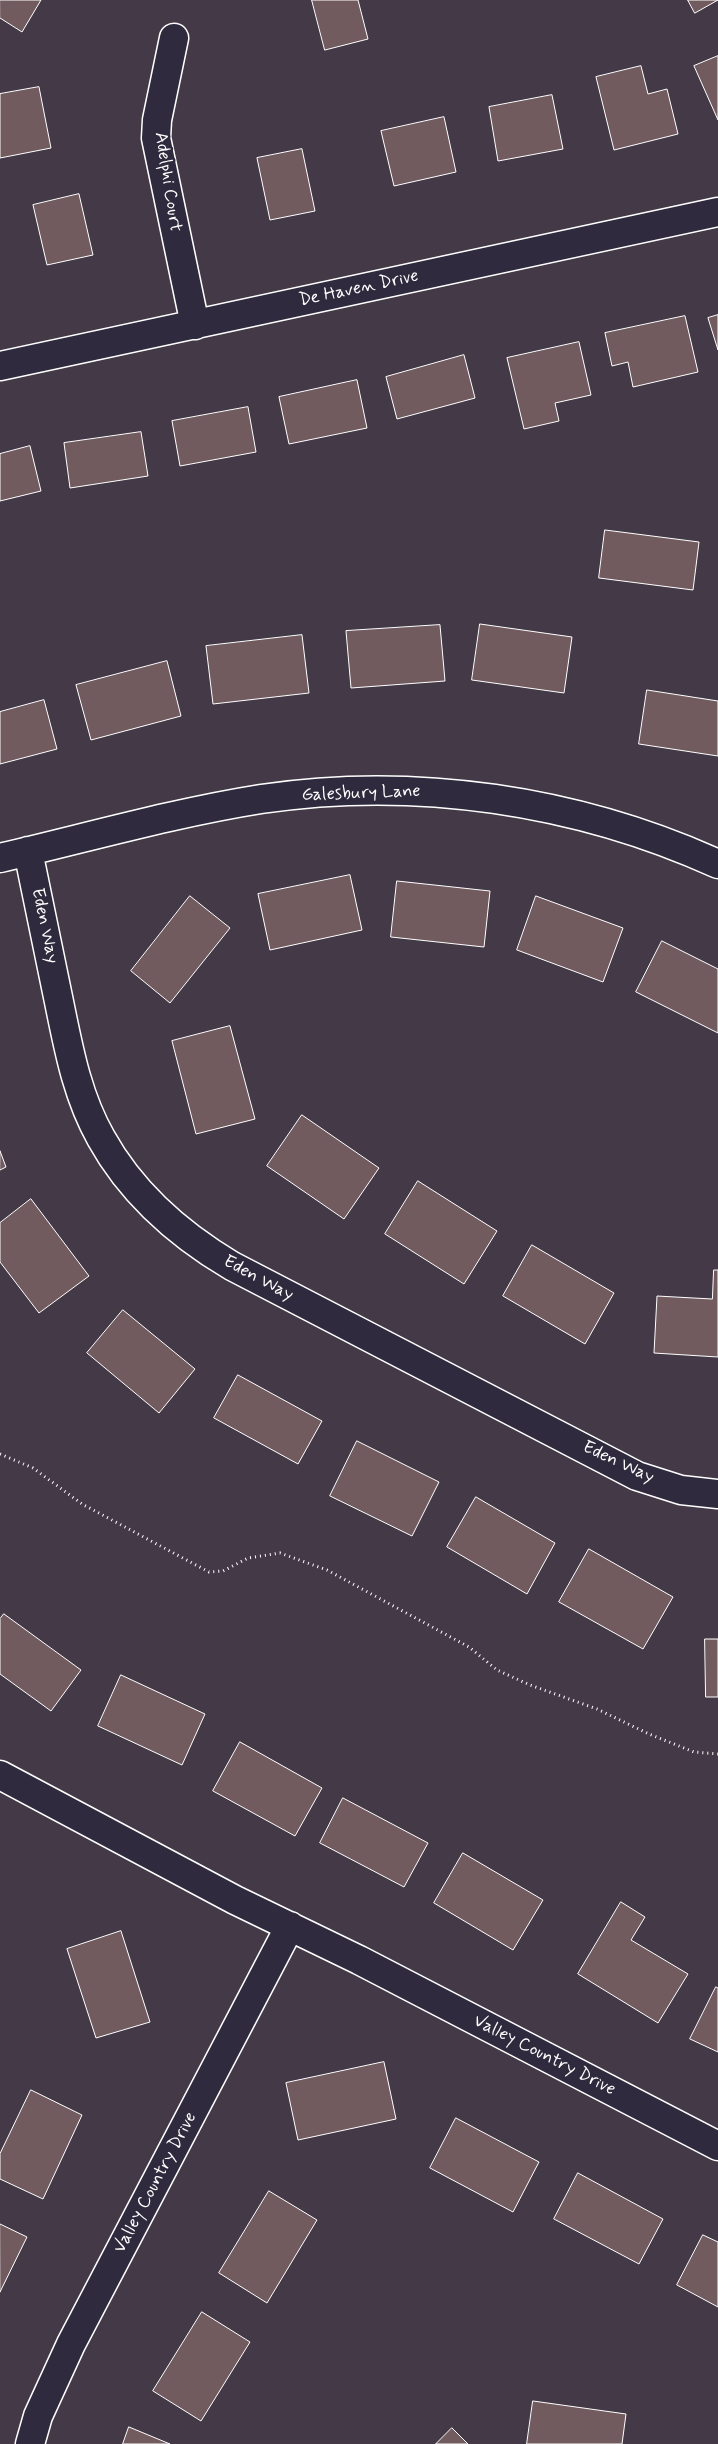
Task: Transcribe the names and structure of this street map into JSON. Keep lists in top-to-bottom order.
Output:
{
  "streets": {
    "street": [
      "Adelphi Court",
      "De Haven Drive",
      "Galesbury Lane",
      "Eden Way",
      "Valley Country Drive"
    ]
  },
  "crossings": [
    ["Adelphi Court", "De Haven Drive"],
    ["Galesbury Lane", "Eden Way"]
  ]
}
